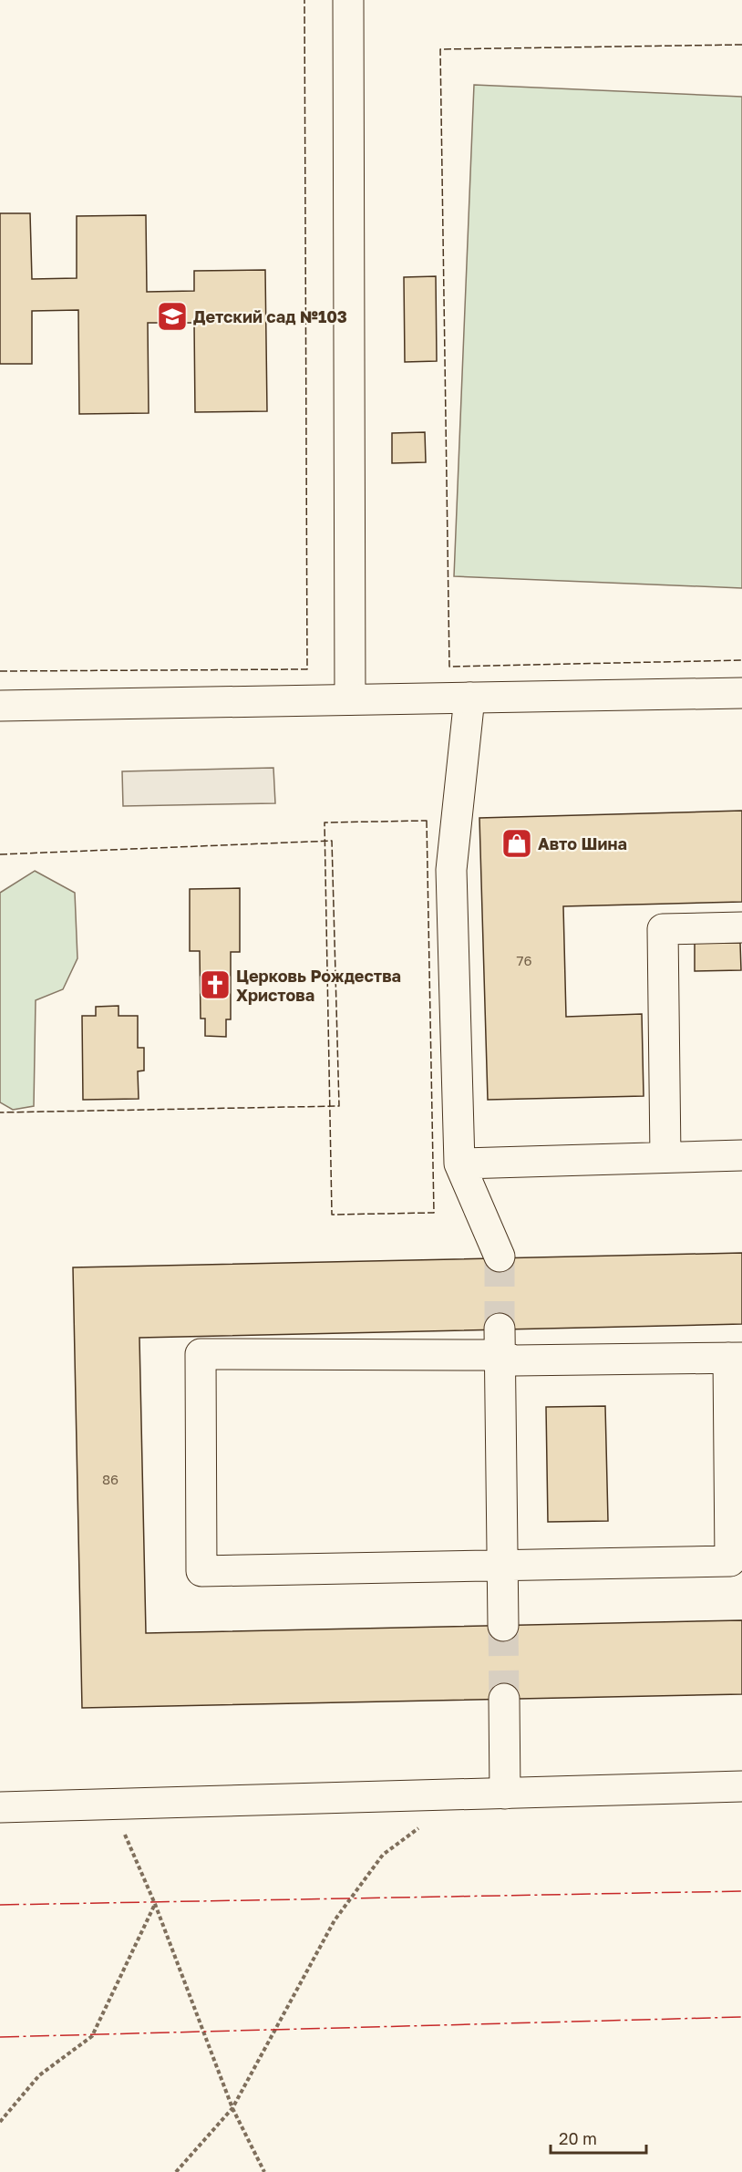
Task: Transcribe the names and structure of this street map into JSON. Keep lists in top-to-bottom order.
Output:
{
  "places": {
    "school or university": ["Детский сад №103"],
    "shop": ["Авто Шина"],
    "church": ["Церковь Рождества Христова"]
  },
  "house_numbers": ["76", "86"],
  "scale_bar": "20 m"
}
